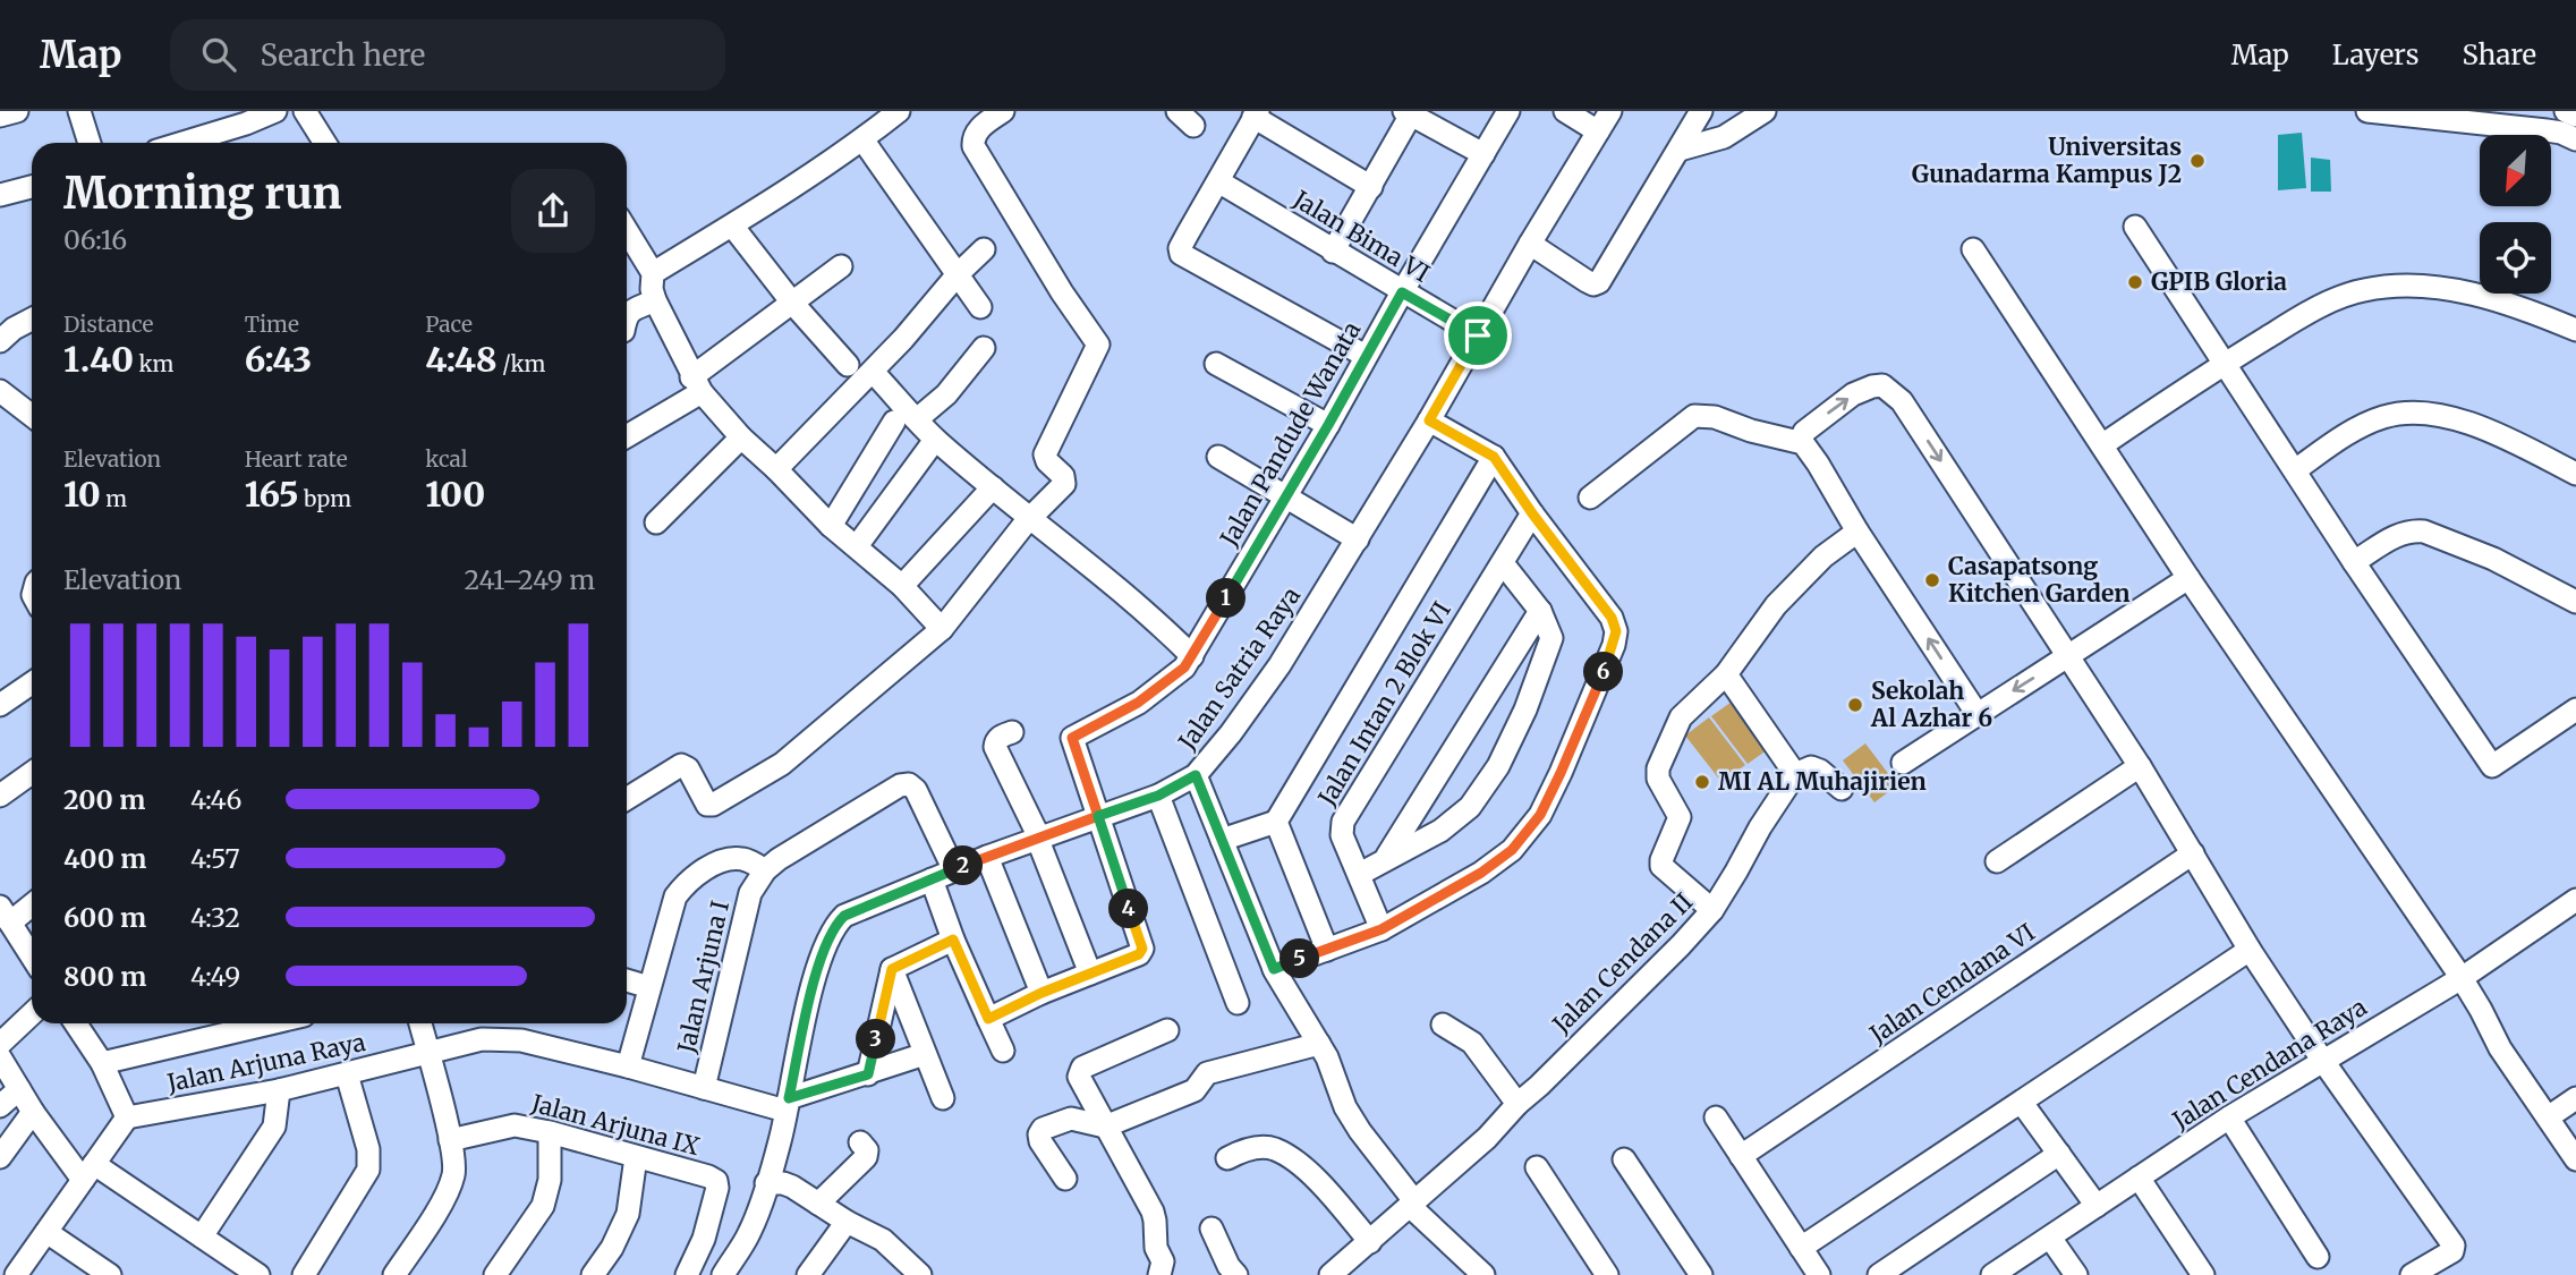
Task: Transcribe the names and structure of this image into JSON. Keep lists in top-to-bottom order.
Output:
{
  "streets": {
    "street": [
      "Jalan Bima VI",
      "Jalan Pandude Wanata",
      "Jalan Satria Raya",
      "Jalan Intan 2 Blok VI",
      "Jalan Cendana II",
      "Jalan Arjuna I",
      "Jalan Cendana VI",
      "Jalan Arjuna Raya",
      "Jalan Cendana Raya",
      "Jalan Arjuna IX"
    ]
  },
  "crossings": [
    ["Jalan Bima VI", "Jalan Pandude Wanata"],
    ["Jalan Bima VI", "Jalan Satria Raya"],
    ["Jalan Pandude Wanata", "Jalan Satria Raya"],
    ["Jalan Satria Raya", "Jalan Arjuna I"],
    ["Jalan Satria Raya", "Jalan Arjuna Raya"],
    ["Jalan Arjuna I", "Jalan Arjuna Raya"]
  ],
  "places": [
    "Universitas Gunadarma Kampus J2",
    "GPIB Gloria",
    "Casapatsong Kitchen Garden",
    "Sekolah Al Azhar 6",
    "MI AL Muhajirien"
  ],
  "north": "bottom left",
  "page": {
    "header": "Map",
    "search": "Search here",
    "nav": ["Map", "Layers", "Share"],
    "heading": ["Morning run", "06:16"],
    "stats": [
      ["Distance", "1.40 km"],
      ["Time", "6:43"],
      ["Pace", "4:48 /km"],
      ["Elevation", "10 m"],
      ["Heart rate", "165 bpm"],
      ["kcal", "100"]
    ],
    "chart": ["Elevation", "241–249 m"],
    "pins": [
      "1",
      "6",
      "2",
      "4",
      "5",
      "3"
    ],
    "list": [
      {
        "name": "200 m",
        "note": "4:46"
      },
      {
        "name": "400 m",
        "note": "4:57"
      },
      {
        "name": "600 m",
        "note": "4:32"
      },
      {
        "name": "800 m",
        "note": "4:49"
      }
    ]
  }
}
